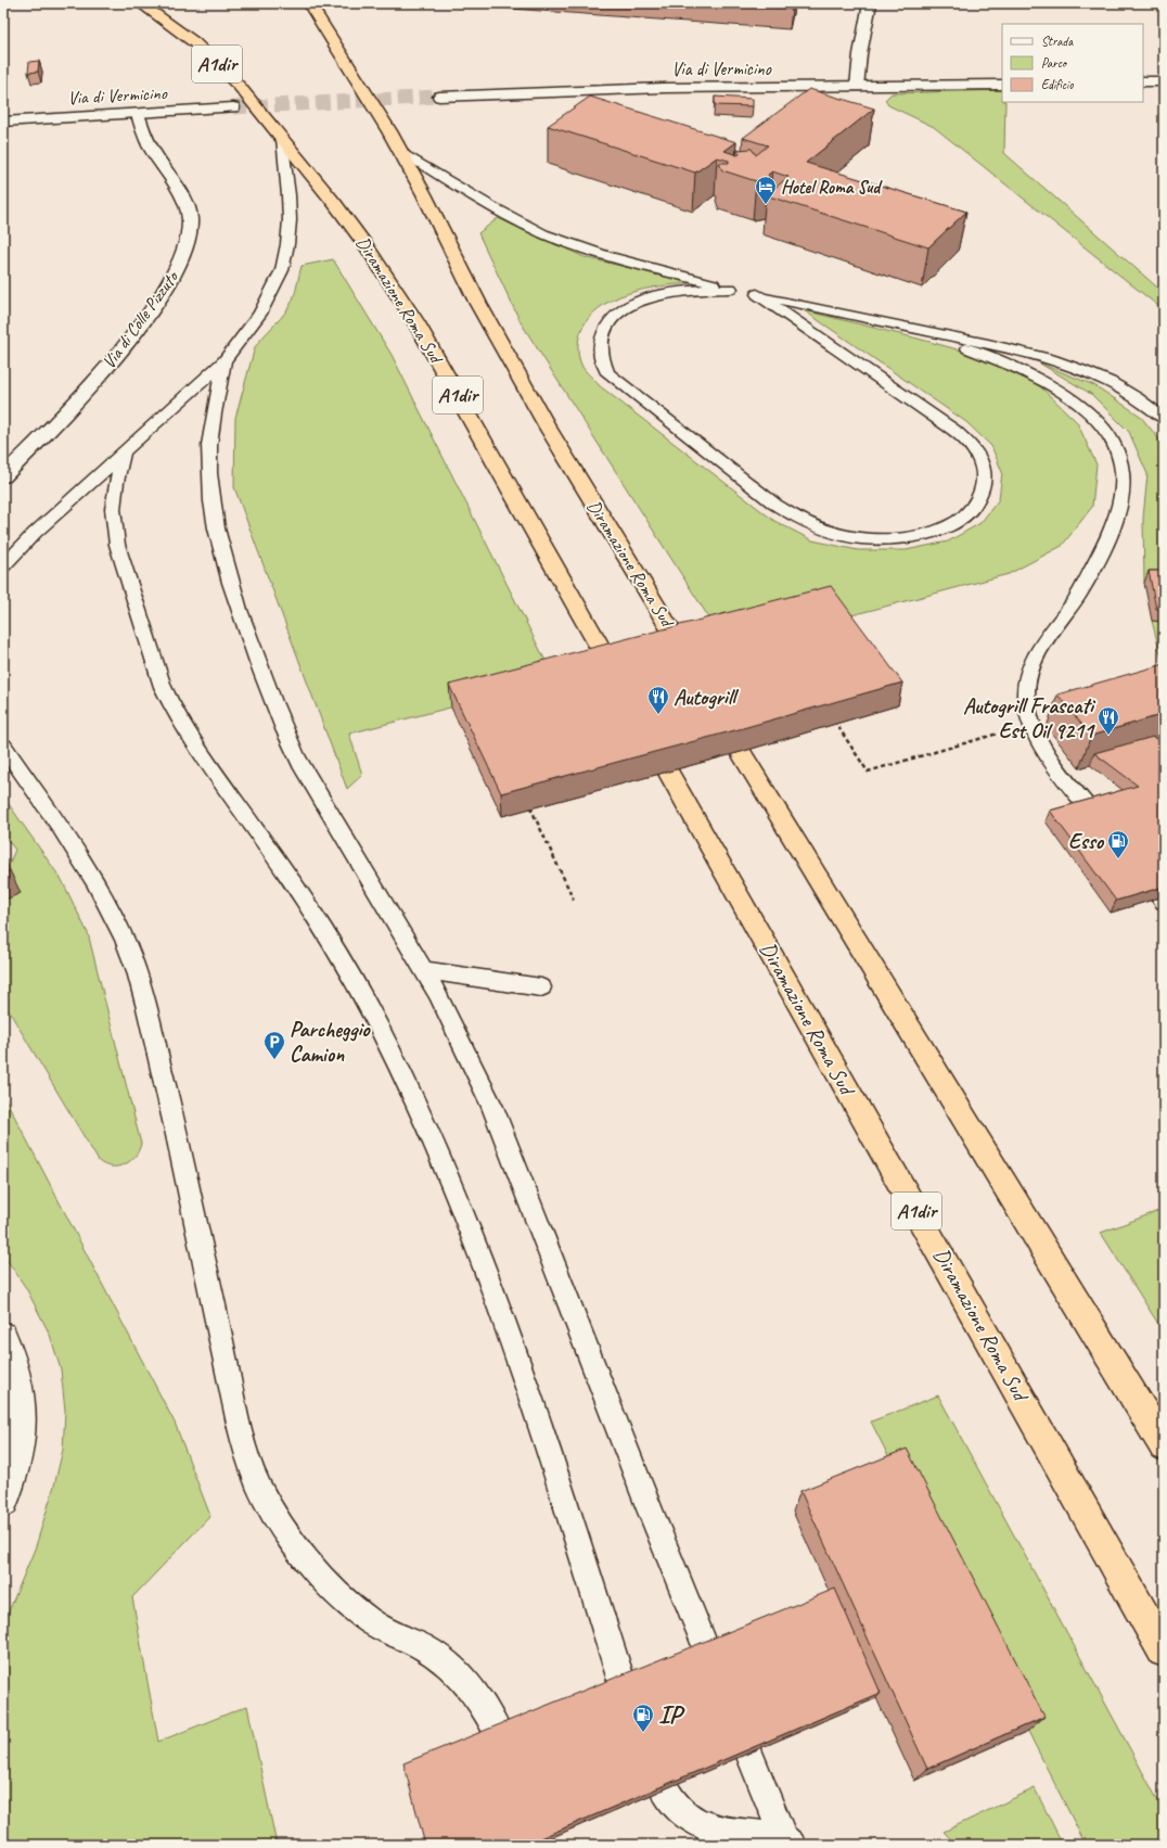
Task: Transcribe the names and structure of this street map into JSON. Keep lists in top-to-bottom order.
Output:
{
  "streets": {
    "highway": ["A1dir", "Diramazione Roma Sud"],
    "street": ["Via di Vermicino", "Via di Colle Pizzuto"]
  },
  "crossings": [
    ["Via di Vermicino", "Via di Colle Pizzuto"]
  ],
  "places": {
    "hotel": ["Hotel Roma Sud"],
    "restaurant": ["Autogrill", "Autogrill Frascati Est Oil 9211"],
    "fuel station": ["Esso", "IP"],
    "parking": ["Parcheggio Camion"]
  },
  "legend": ["Strada", "Parco", "Edificio"]
}
